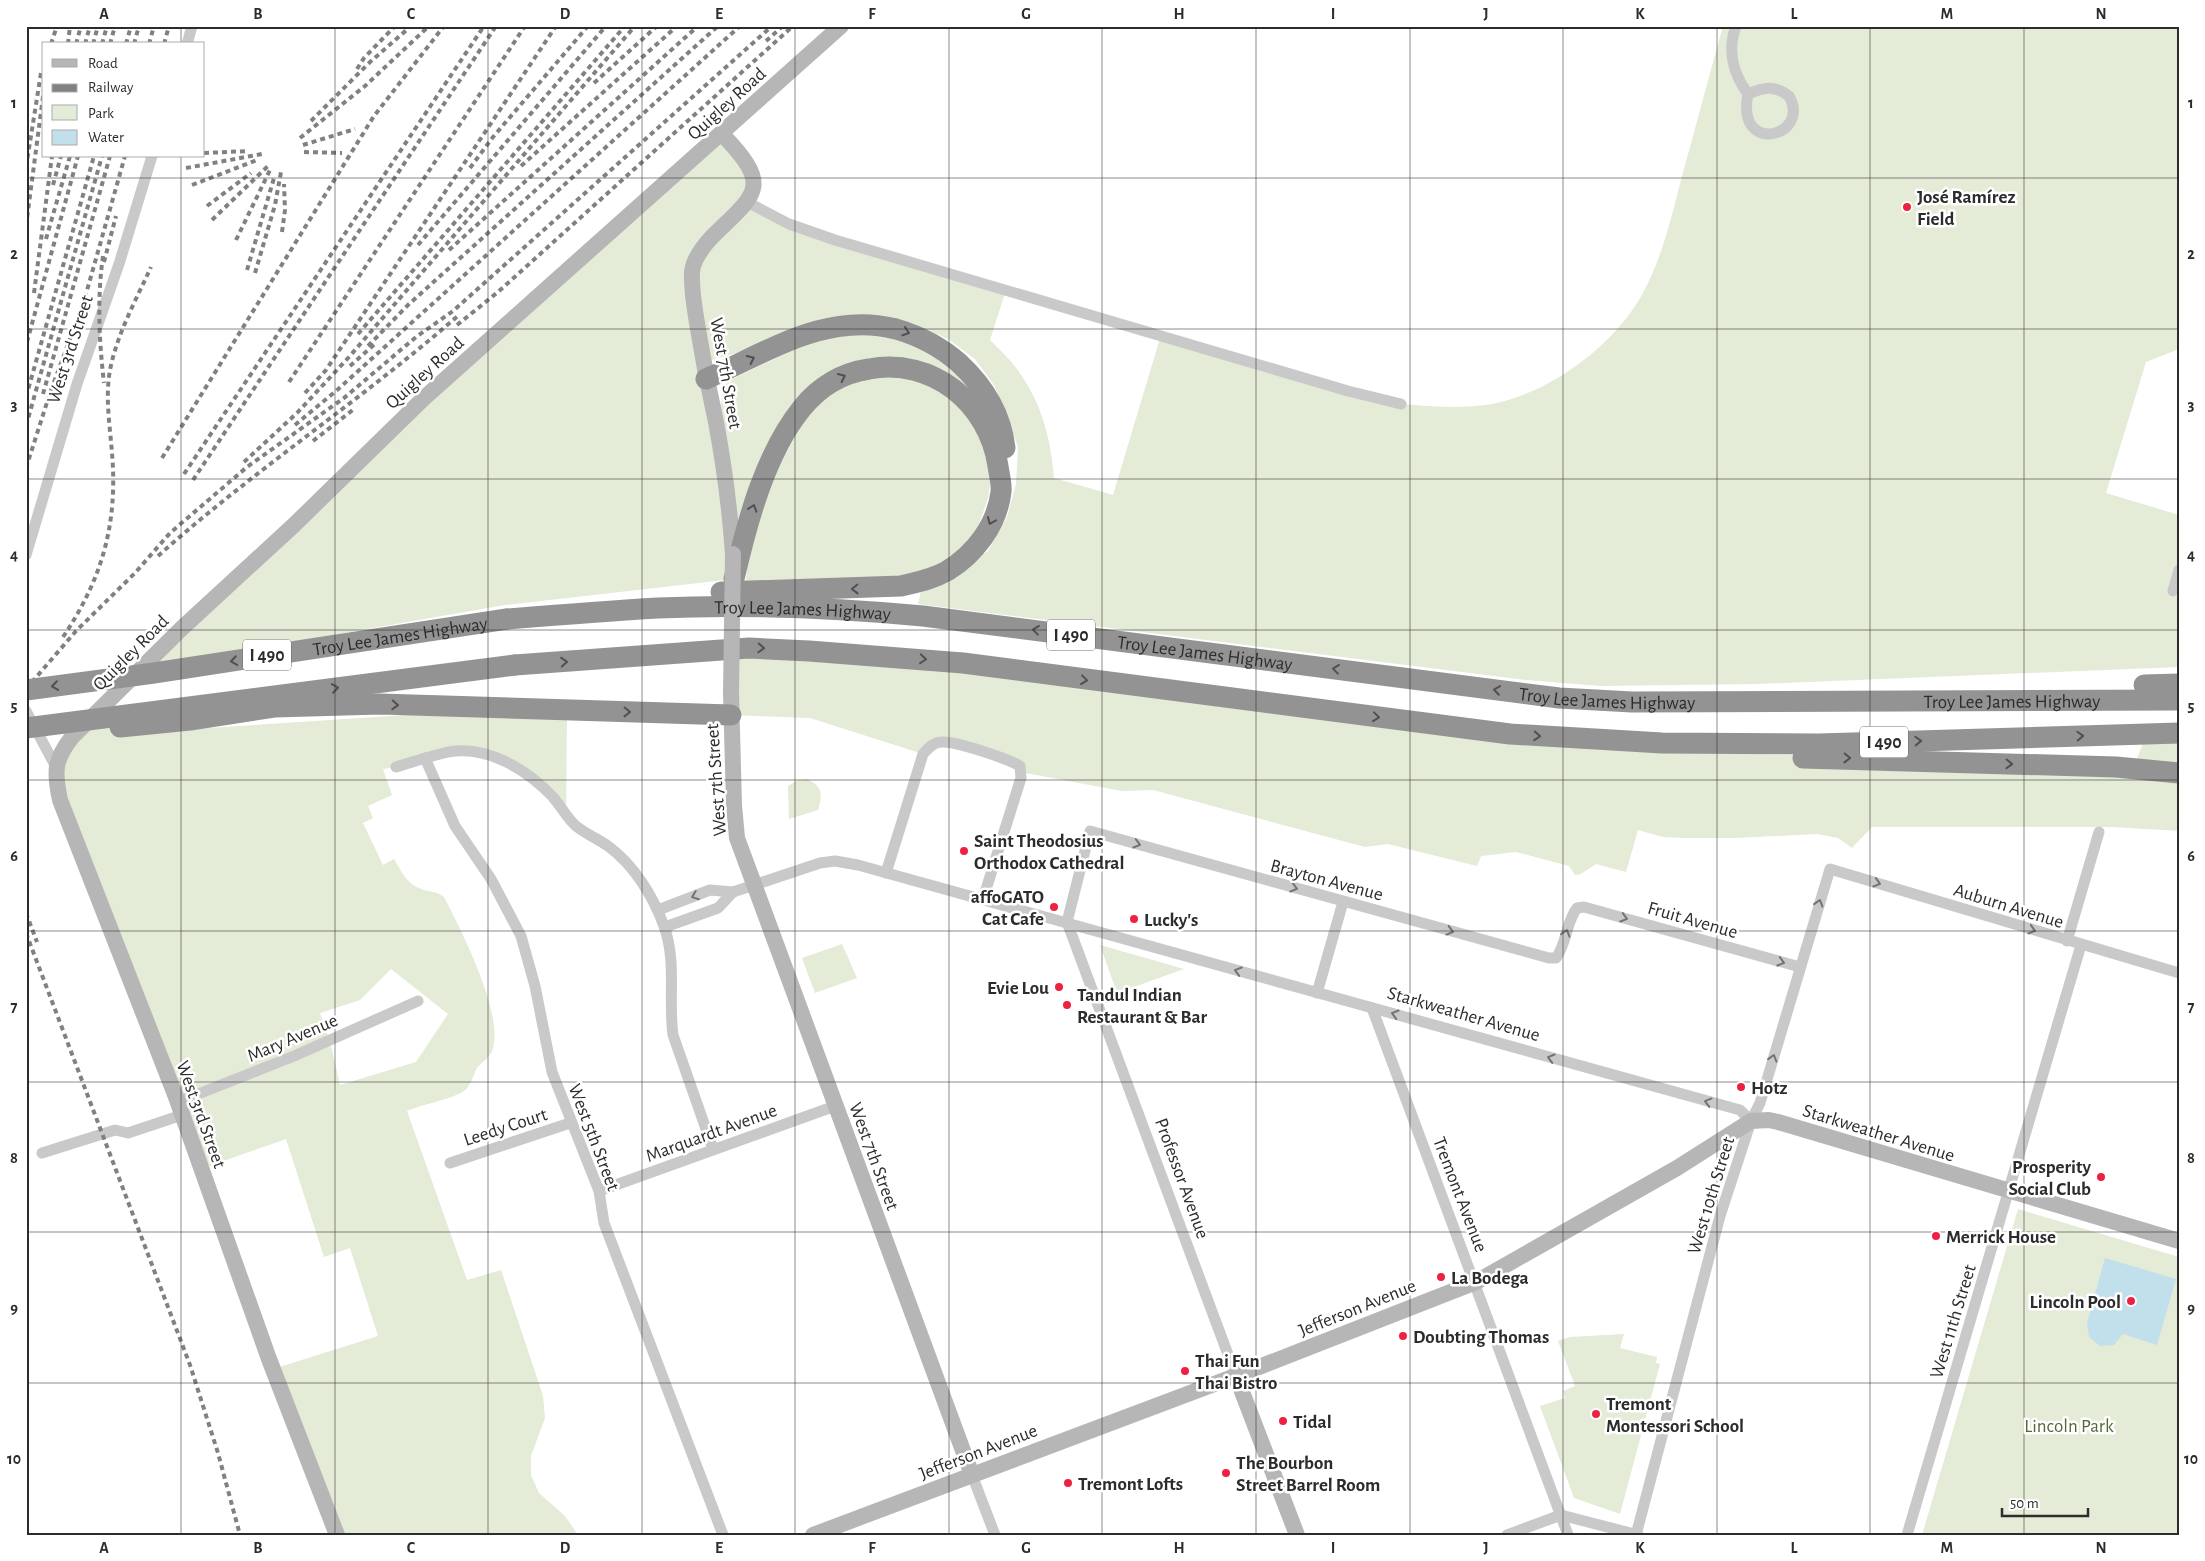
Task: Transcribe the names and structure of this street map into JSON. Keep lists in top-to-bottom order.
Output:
{
  "streets": {
    "highway": ["Troy Lee James Highway", "I 490"],
    "street": [
      "Quigley Road",
      "West 3rd Street",
      "West 7th Street",
      "Brayton Avenue",
      "Auburn Avenue",
      "Fruit Avenue",
      "Starkweather Avenue",
      "Mary Avenue",
      "Leedy Court",
      "Marquardt Avenue",
      "West 5th Street",
      "Professor Avenue",
      "Tremont Avenue",
      "West 10th Street",
      "Jefferson Avenue",
      "West 11th Street"
    ]
  },
  "crossings": [
    ["Quigley Road", "West 3rd Street"],
    ["Quigley Road", "West 7th Street"],
    ["West 3rd Street", "Mary Avenue"],
    ["West 7th Street", "Starkweather Avenue"],
    ["West 7th Street", "Marquardt Avenue"],
    ["West 7th Street", "Jefferson Avenue"],
    ["Brayton Avenue", "Fruit Avenue"],
    ["Brayton Avenue", "Starkweather Avenue"],
    ["Brayton Avenue", "Professor Avenue"],
    ["Auburn Avenue", "West 10th Street"],
    ["Auburn Avenue", "West 11th Street"],
    ["Fruit Avenue", "West 10th Street"],
    ["Starkweather Avenue", "Professor Avenue"],
    ["Starkweather Avenue", "Tremont Avenue"],
    ["Starkweather Avenue", "West 10th Street"],
    ["Starkweather Avenue", "Jefferson Avenue"],
    ["Starkweather Avenue", "West 11th Street"],
    ["Leedy Court", "West 5th Street"],
    ["Marquardt Avenue", "West 5th Street"],
    ["Professor Avenue", "Jefferson Avenue"],
    ["Tremont Avenue", "Jefferson Avenue"],
    ["West 10th Street", "Jefferson Avenue"]
  ],
  "one_way": [
    "Brayton Avenue",
    "Auburn Avenue",
    "Fruit Avenue",
    "Starkweather Avenue",
    "West 10th Street"
  ],
  "parks": ["Lincoln Park"],
  "places": [
    "José Ramírez Field",
    "Saint Theodosius Orthodox Cathedral",
    "affoGATO Cat Cafe",
    "Lucky's",
    "Evie Lou",
    "Tandul Indian Restaurant & Bar",
    "Hotz",
    "Prosperity Social Club",
    "Merrick House",
    "La Bodega",
    "Lincoln Pool",
    "Doubting Thomas",
    "Thai Fun Thai Bistro",
    "Tremont Montessori School",
    "Tidal",
    "The Bourbon Street Barrel Room",
    "Tremont Lofts"
  ],
  "legend": [
    "Road",
    "Railway",
    "Park",
    "Water"
  ],
  "scale_bar": "50 m",
  "grid": {
    "columns": [
      "A",
      "B",
      "C",
      "D",
      "E",
      "F",
      "G",
      "H",
      "I",
      "J",
      "K",
      "L",
      "M",
      "N"
    ],
    "rows": [
      "1",
      "2",
      "3",
      "4",
      "5",
      "6",
      "7",
      "8",
      "9",
      "10"
    ]
  }
}
